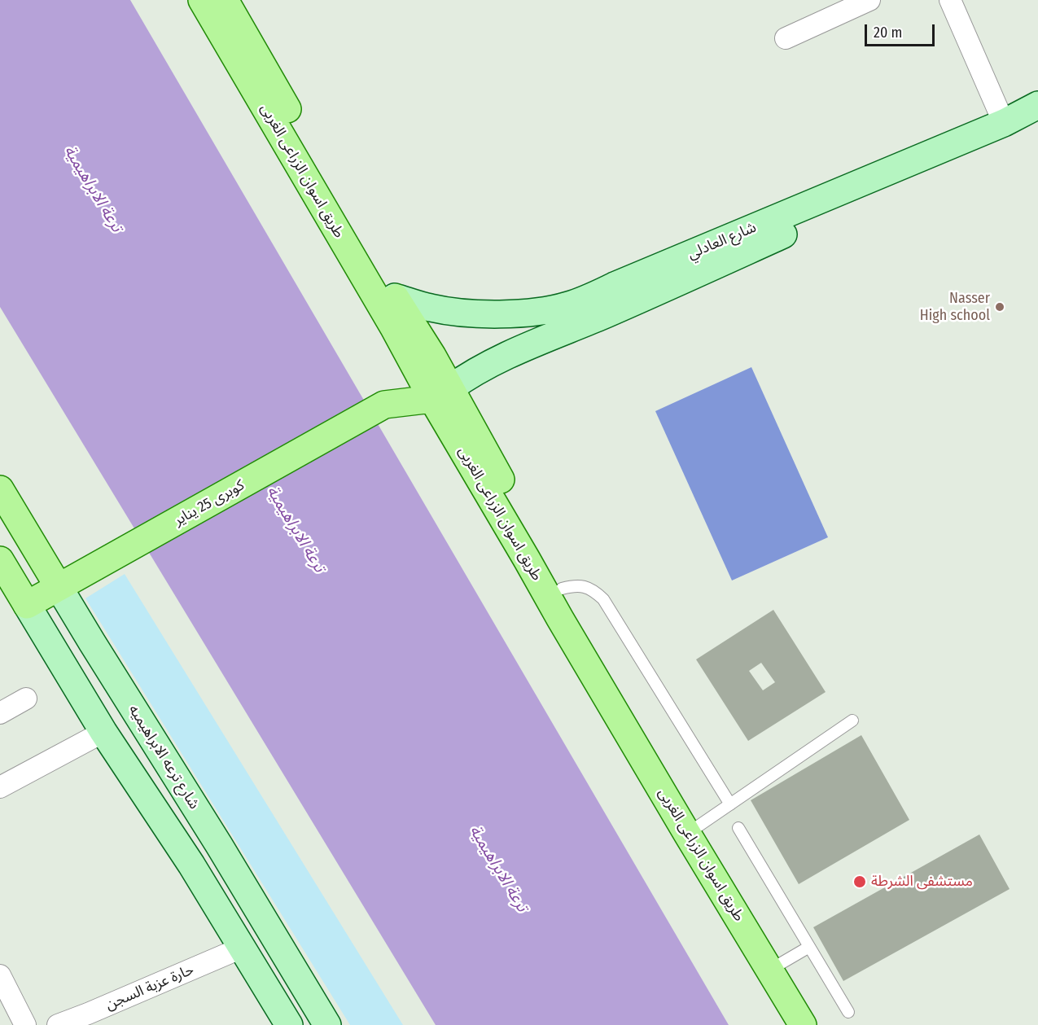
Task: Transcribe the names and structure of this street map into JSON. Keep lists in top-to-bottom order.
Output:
{
  "streets": {
    "main road": ["طريق اسوان الزراعى الغربى", "كوبرى 25 يناير", "شارع ترعه الابراهيميه"],
    "street": ["شارع العادلي", "حارة عزبة السجن"]
  },
  "crossings": [
    ["طريق اسوان الزراعى الغربى", "شارع العادلي"],
    ["طريق اسوان الزراعى الغربى", "كوبرى 25 يناير"],
    ["شارع العادلي", "كوبرى 25 يناير"],
    ["كوبرى 25 يناير", "شارع ترعه الابراهيميه"]
  ],
  "water": ["ترعة الابراهيمية"],
  "places": ["Nasser High school", "مستشفى الشرطة"],
  "scale_bar": "20 m"
}
